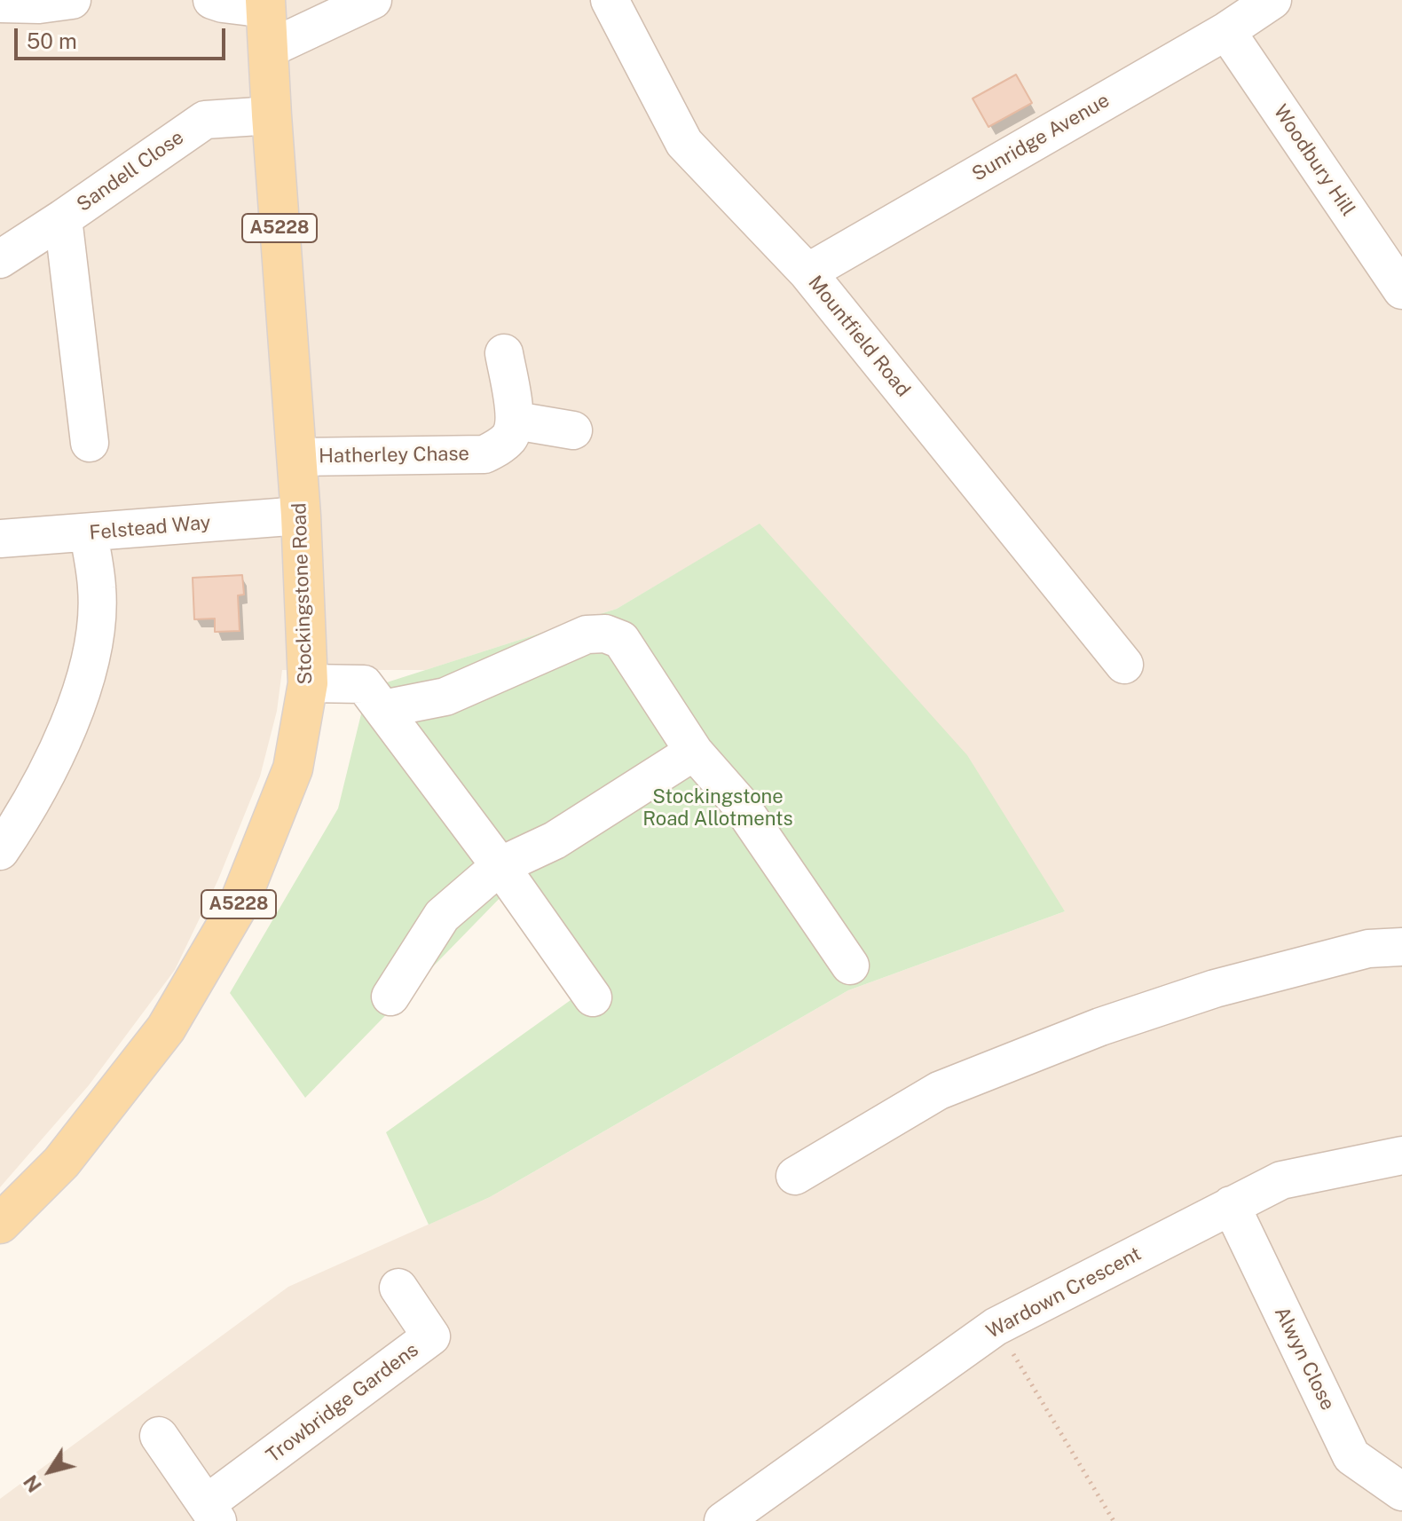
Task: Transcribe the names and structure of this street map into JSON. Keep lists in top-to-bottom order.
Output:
{
  "streets": {
    "main road": ["A5228", "Stockingstone Road"],
    "street": [
      "Sunridge Avenue",
      "Woodbury Hill",
      "Sandell Close",
      "Mountfield Road",
      "Hatherley Chase",
      "Felstead Way",
      "Wardown Crescent",
      "Alwyn Close",
      "Trowbridge Gardens"
    ]
  },
  "crossings": [
    ["Sunridge Avenue", "Woodbury Hill"],
    ["Sunridge Avenue", "Mountfield Road"],
    ["Sandell Close", "Stockingstone Road"],
    ["Hatherley Chase", "Stockingstone Road"],
    ["Felstead Way", "Stockingstone Road"],
    ["Wardown Crescent", "Alwyn Close"]
  ],
  "parks": ["Stockingstone Road Allotments"],
  "scale_bar": "50 m",
  "north": "bottom left"
}
